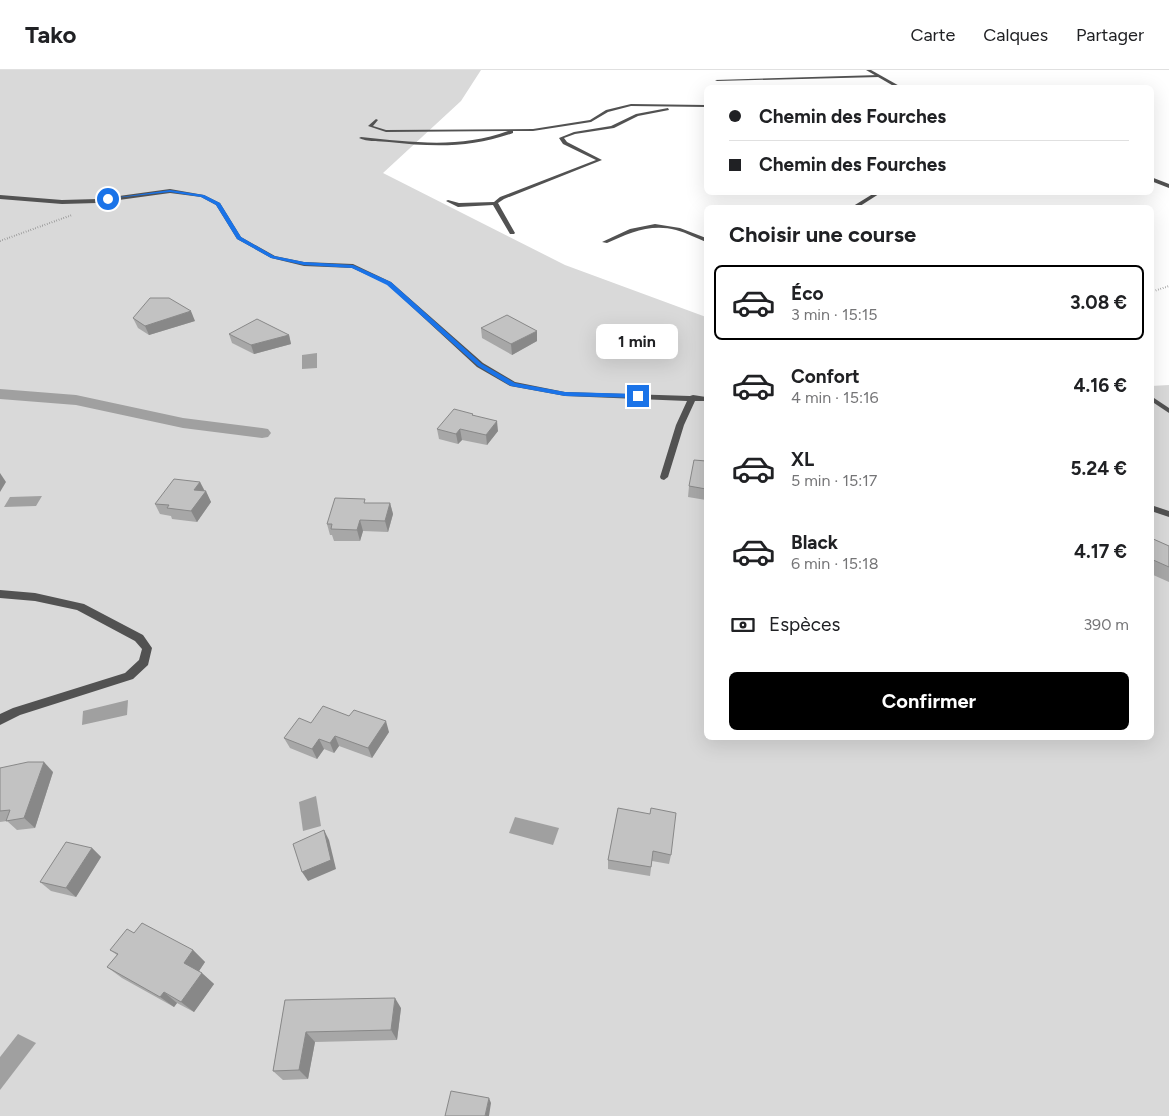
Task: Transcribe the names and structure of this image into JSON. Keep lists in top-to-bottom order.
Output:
{
  "page": {
    "header": "Tako",
    "nav": ["Carte", "Calques", "Partager"],
    "banner": ["Chemin des Fourches", "Chemin des Fourches"],
    "heading": "Choisir une course",
    "list": [
      {
        "name": "Éco",
        "note": "3 min · 15:15",
        "value": "3.08 €"
      },
      {
        "name": "Confort",
        "note": "4 min · 15:16",
        "value": "4.16 €"
      },
      {
        "name": "XL",
        "note": "5 min · 15:17",
        "value": "5.24 €"
      },
      {
        "name": "Black",
        "note": "6 min · 15:18",
        "value": "4.17 €"
      }
    ],
    "bubble": "1 min",
    "pay": ["Espèces", "390 m"],
    "buttons": "Confirmer"
  }
}
